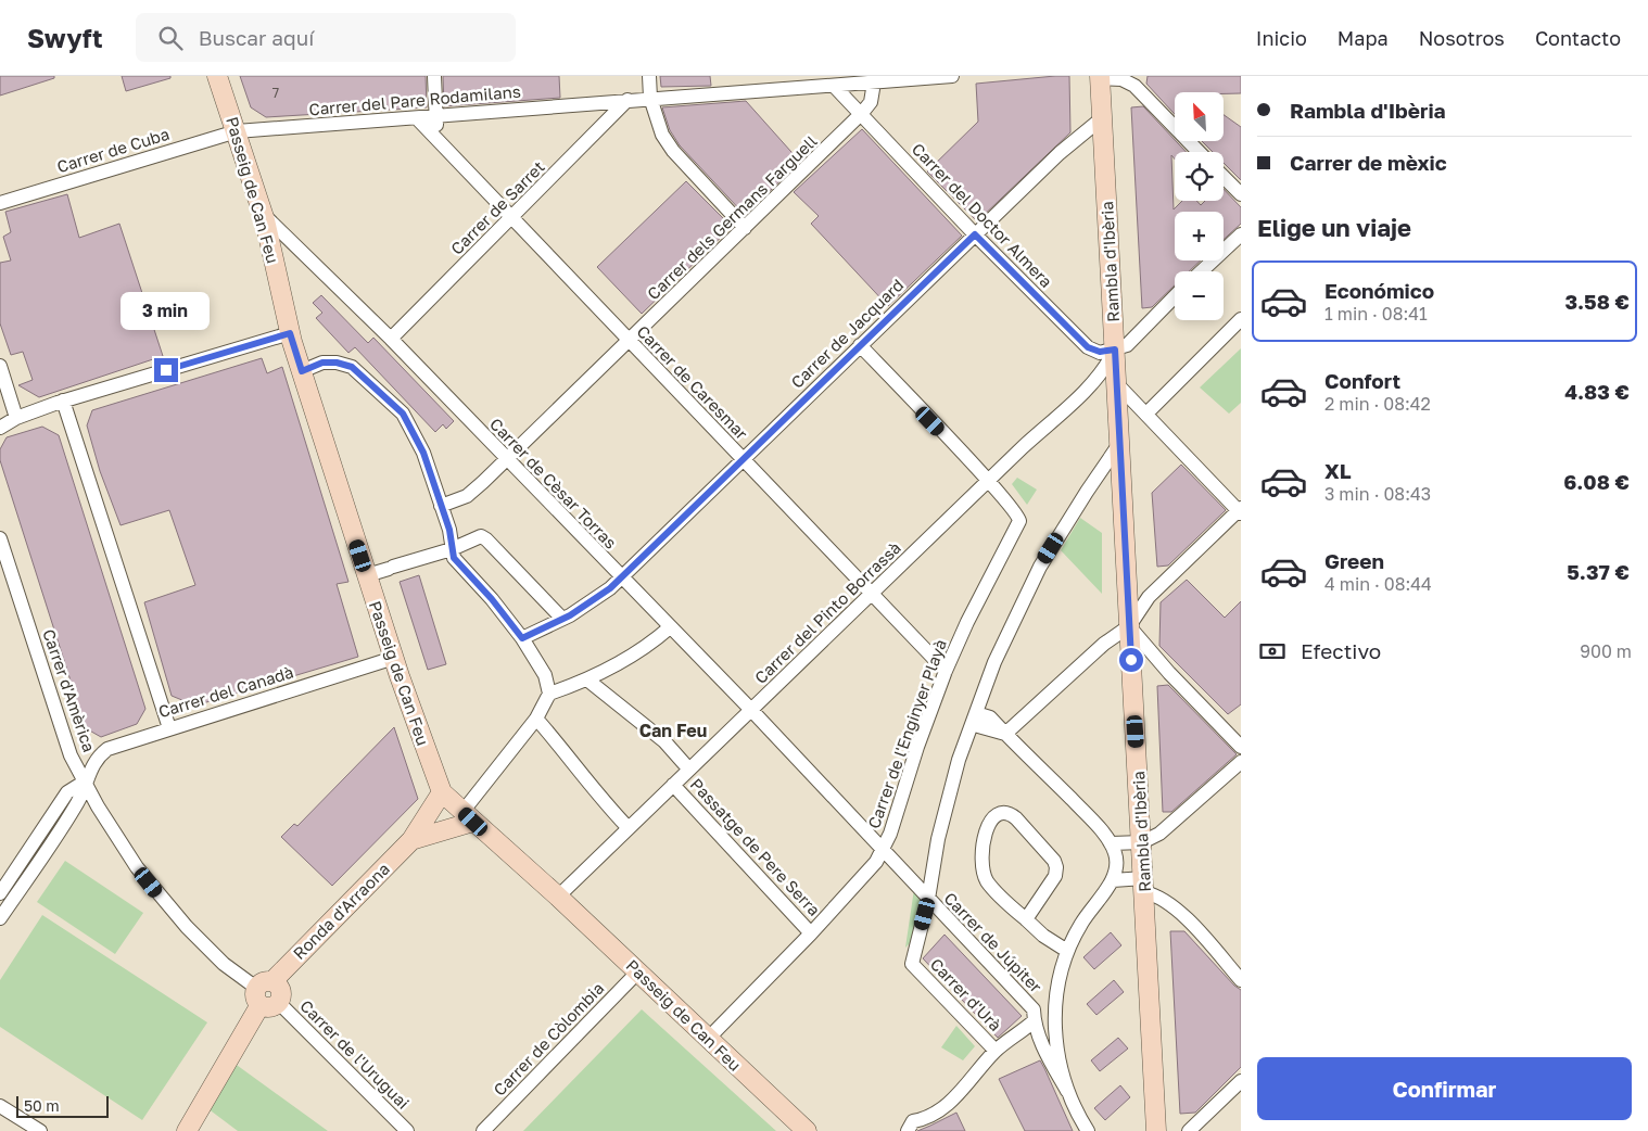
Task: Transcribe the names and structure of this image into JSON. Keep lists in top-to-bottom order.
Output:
{
  "streets": {
    "street": [
      "Carrer del Pare Rodamilans",
      "Carrer de Cuba",
      "Passeig de Can Feu",
      "Carrer de Sarret",
      "Carrer del Doctor Almera",
      "Carrer dels Germans Farguell",
      "Rambla d'Ibèria",
      "Carrer de Jacquard",
      "Carrer de Caresmar",
      "Carrer de Cèsar Torras",
      "Carrer del Pinto Borrassà",
      "Carrer d'Amèrica",
      "Carrer del Canadà",
      "Carrer de l'Enginyer Playà",
      "Passatge de Pere Serra",
      "Ronda d'Arraona",
      "Carrer de Júpiter",
      "Carrer d'Urà",
      "Carrer de Còlombia",
      "Carrer de l'Uruguai"
    ]
  },
  "crossings": [
    ["Carrer del Pare Rodamilans", "Carrer de Cuba"],
    ["Carrer del Pare Rodamilans", "Passeig de Can Feu"],
    ["Carrer del Pare Rodamilans", "Carrer de Sarret"],
    ["Carrer del Pare Rodamilans", "Carrer del Doctor Almera"],
    ["Carrer del Pare Rodamilans", "Carrer dels Germans Farguell"],
    ["Carrer del Pare Rodamilans", "Carrer de Caresmar"],
    ["Carrer de Cuba", "Passeig de Can Feu"],
    ["Passeig de Can Feu", "Carrer de Cèsar Torras"],
    ["Passeig de Can Feu", "Carrer del Pinto Borrassà"],
    ["Passeig de Can Feu", "Carrer del Canadà"],
    ["Passeig de Can Feu", "Carrer de l'Enginyer Playà"],
    ["Passeig de Can Feu", "Ronda d'Arraona"],
    ["Passeig de Can Feu", "Carrer de Còlombia"],
    ["Carrer de Sarret", "Carrer de Caresmar"],
    ["Carrer de Sarret", "Carrer de Cèsar Torras"],
    ["Carrer del Doctor Almera", "Carrer dels Germans Farguell"],
    ["Carrer del Doctor Almera", "Rambla d'Ibèria"],
    ["Carrer del Doctor Almera", "Carrer de Jacquard"],
    ["Carrer del Doctor Almera", "Carrer del Pinto Borrassà"],
    ["Carrer dels Germans Farguell", "Carrer de Caresmar"],
    ["Carrer dels Germans Farguell", "Carrer de Cèsar Torras"],
    ["Rambla d'Ibèria", "Carrer de Jacquard"],
    ["Rambla d'Ibèria", "Carrer del Pinto Borrassà"],
    ["Carrer de Jacquard", "Carrer de Caresmar"],
    ["Carrer de Jacquard", "Carrer de Cèsar Torras"],
    ["Carrer de Caresmar", "Carrer del Pinto Borrassà"],
    ["Carrer de Caresmar", "Carrer de l'Enginyer Playà"],
    ["Carrer de Cèsar Torras", "Carrer del Pinto Borrassà"],
    ["Carrer de Cèsar Torras", "Carrer de l'Enginyer Playà"],
    ["Carrer de Cèsar Torras", "Carrer de Júpiter"],
    ["Carrer del Pinto Borrassà", "Carrer de l'Enginyer Playà"],
    ["Carrer del Pinto Borrassà", "Passatge de Pere Serra"],
    ["Carrer d'Amèrica", "Carrer del Canadà"],
    ["Carrer d'Amèrica", "Ronda d'Arraona"],
    ["Carrer de l'Enginyer Playà", "Passatge de Pere Serra"],
    ["Carrer de l'Enginyer Playà", "Carrer de Júpiter"],
    ["Carrer de Júpiter", "Carrer d'Urà"]
  ],
  "districts": ["Can Feu"],
  "house_numbers": ["7"],
  "scale_bar": "50 m",
  "north": "top left",
  "page": {
    "header": "Swyft",
    "search": "Buscar aquí",
    "nav": [
      "Inicio",
      "Mapa",
      "Nosotros",
      "Contacto"
    ],
    "banner": ["Rambla d'Ibèria", "Carrer de mèxic"],
    "map_buttons": ["+", "−"],
    "heading": "Elige un viaje",
    "list": [
      {
        "name": "Económico",
        "note": "1 min · 08:41",
        "value": "3.58 €"
      },
      {
        "name": "Confort",
        "note": "2 min · 08:42",
        "value": "4.83 €"
      },
      {
        "name": "XL",
        "note": "3 min · 08:43",
        "value": "6.08 €"
      },
      {
        "name": "Green",
        "note": "4 min · 08:44",
        "value": "5.37 €"
      }
    ],
    "bubble": "3 min",
    "pay": ["Efectivo", "900 m"],
    "buttons": "Confirmar",
    "scale": "50 m"
  }
}
